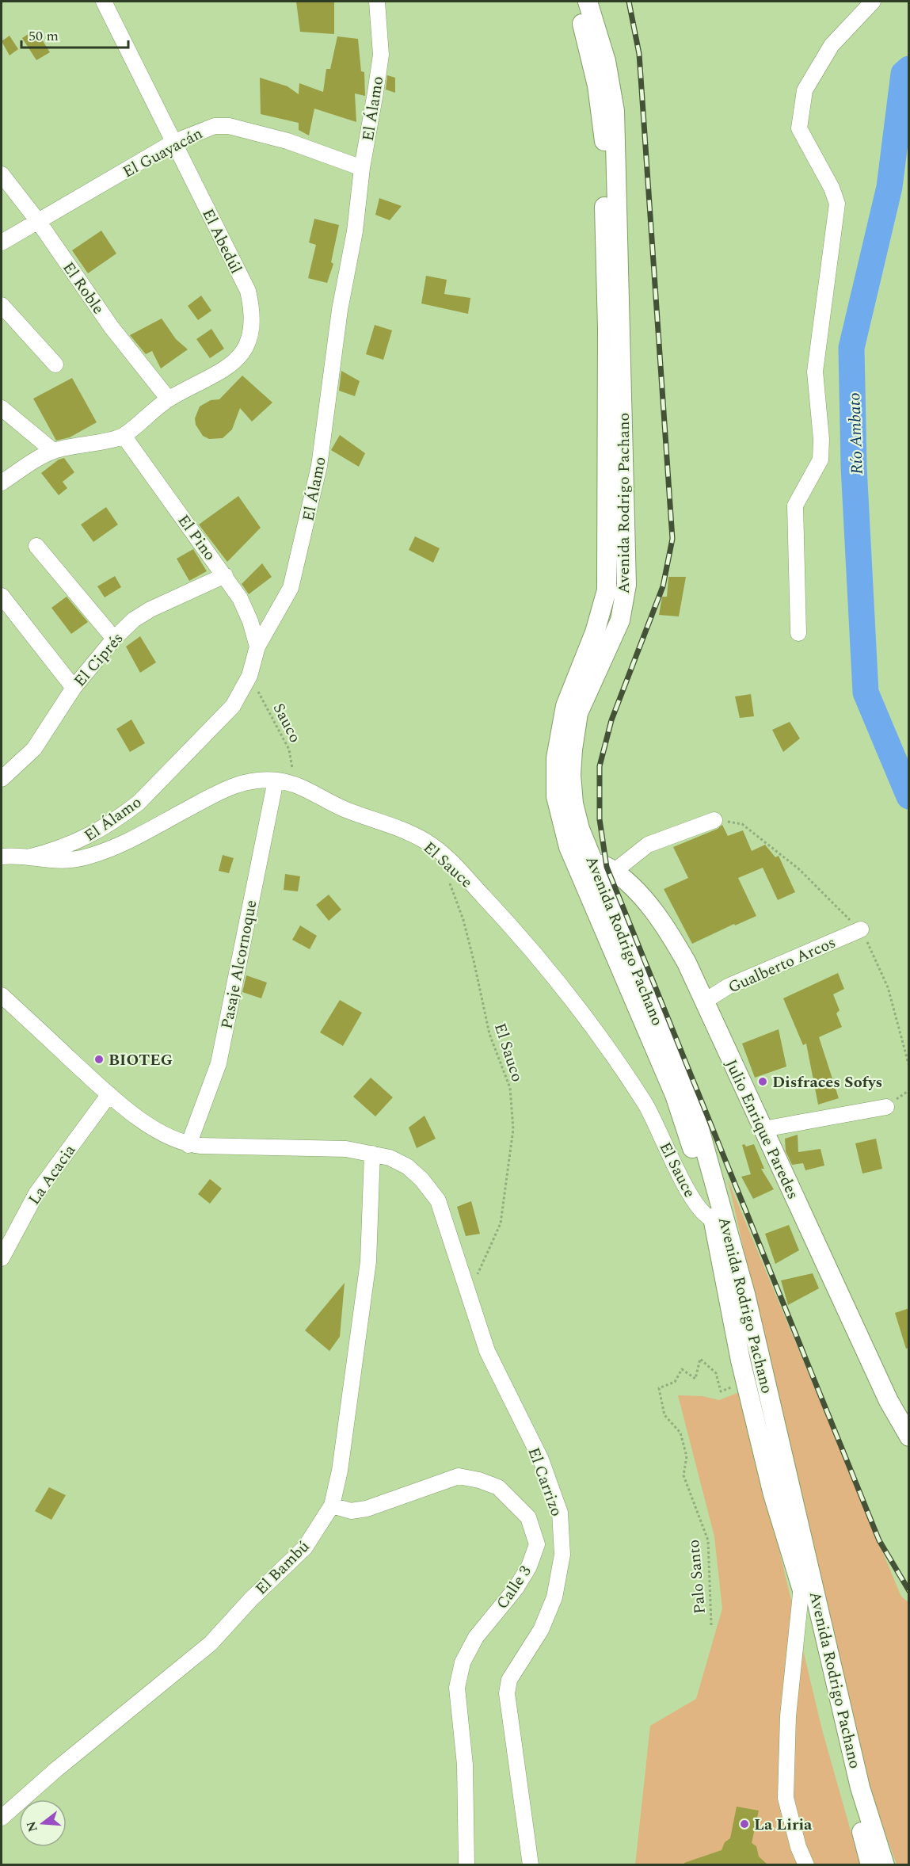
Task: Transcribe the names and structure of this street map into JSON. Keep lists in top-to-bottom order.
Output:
{
  "streets": {
    "main road": ["Avenida Rodrigo Pachano", "Julio Enrique Paredes"],
    "street": [
      "El Álamo",
      "El Guayacán",
      "El Abedúl",
      "El Roble",
      "El Pino",
      "El Ciprés",
      "El Sauce",
      "Pasaje Alcornoque",
      "Gualberto Arcos",
      "La Acacia",
      "El Carrizo",
      "El Bambú",
      "Calle 3"
    ],
    "path": ["Sauco", "El Sauco", "Palo Santo"]
  },
  "crossings": [
    ["El Álamo", "El Guayacán"],
    ["El Álamo", "El Pino"],
    ["El Álamo", "Sauco"],
    ["El Álamo", "El Sauce"],
    ["El Guayacán", "El Abedúl"],
    ["El Guayacán", "El Roble"],
    ["El Abedúl", "El Roble"],
    ["El Abedúl", "El Pino"],
    ["Avenida Rodrigo Pachano", "El Sauce"],
    ["Avenida Rodrigo Pachano", "Julio Enrique Paredes"],
    ["Avenida Rodrigo Pachano", "Palo Santo"],
    ["El Pino", "El Ciprés"],
    ["Sauco", "El Sauce"],
    ["El Sauce", "Pasaje Alcornoque"],
    ["Pasaje Alcornoque", "El Carrizo"],
    ["Gualberto Arcos", "Julio Enrique Paredes"],
    ["El Sauco", "El Carrizo"],
    ["El Carrizo", "El Bambú"],
    ["El Bambú", "Calle 3"]
  ],
  "water": ["Río Ambato"],
  "places": ["BIOTEG", "Disfraces Sofys", "La Liria"],
  "scale_bar": "50 m",
  "north": "left"
}
